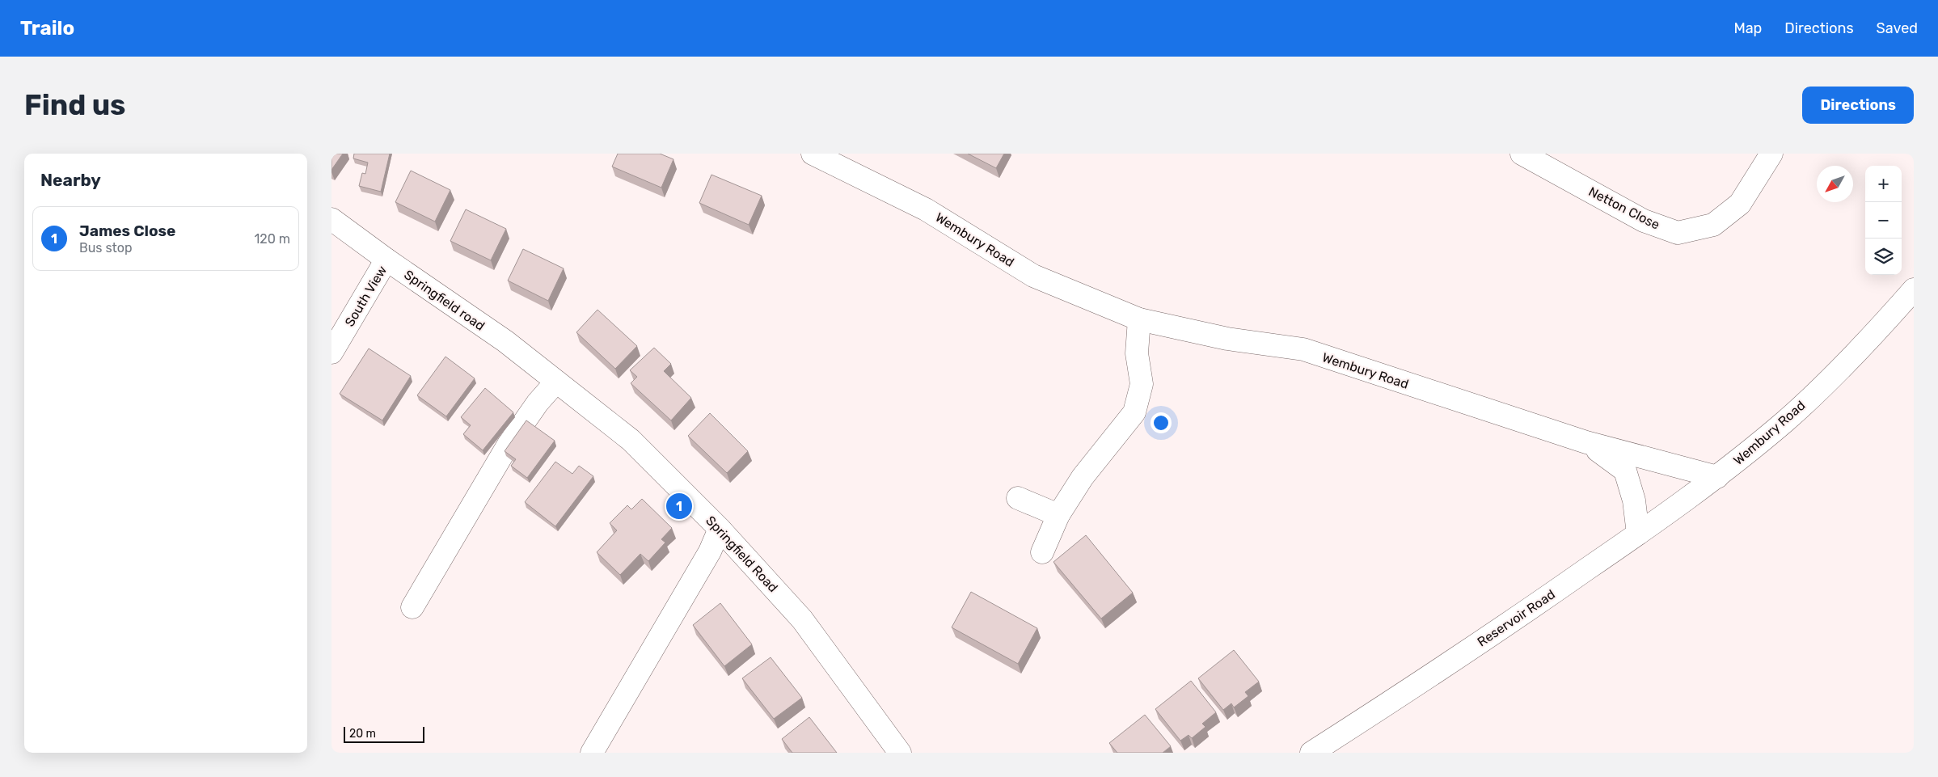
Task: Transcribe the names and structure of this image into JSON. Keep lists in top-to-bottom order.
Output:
{
  "streets": {
    "street": [
      "Netton Close",
      "Wembury Road",
      "South View",
      "Springfield road",
      "Springfield Road",
      "Reservoir Road"
    ]
  },
  "crossings": [
    ["Wembury Road", "Reservoir Road"],
    ["South View", "Springfield road"],
    ["Springfield road", "Springfield Road"]
  ],
  "scale_bar": "20 m",
  "north": "bottom left",
  "page": {
    "header": "Trailo",
    "nav": ["Map", "Directions", "Saved"],
    "buttons": "Directions",
    "title": "Find us",
    "heading": "Nearby",
    "map_buttons": ["+", "−"],
    "list": [
      {
        "mark": "1",
        "name": "James Close",
        "note": "Bus stop",
        "value": "120 m"
      }
    ],
    "pins": "1",
    "scale": "20 m"
  }
}
